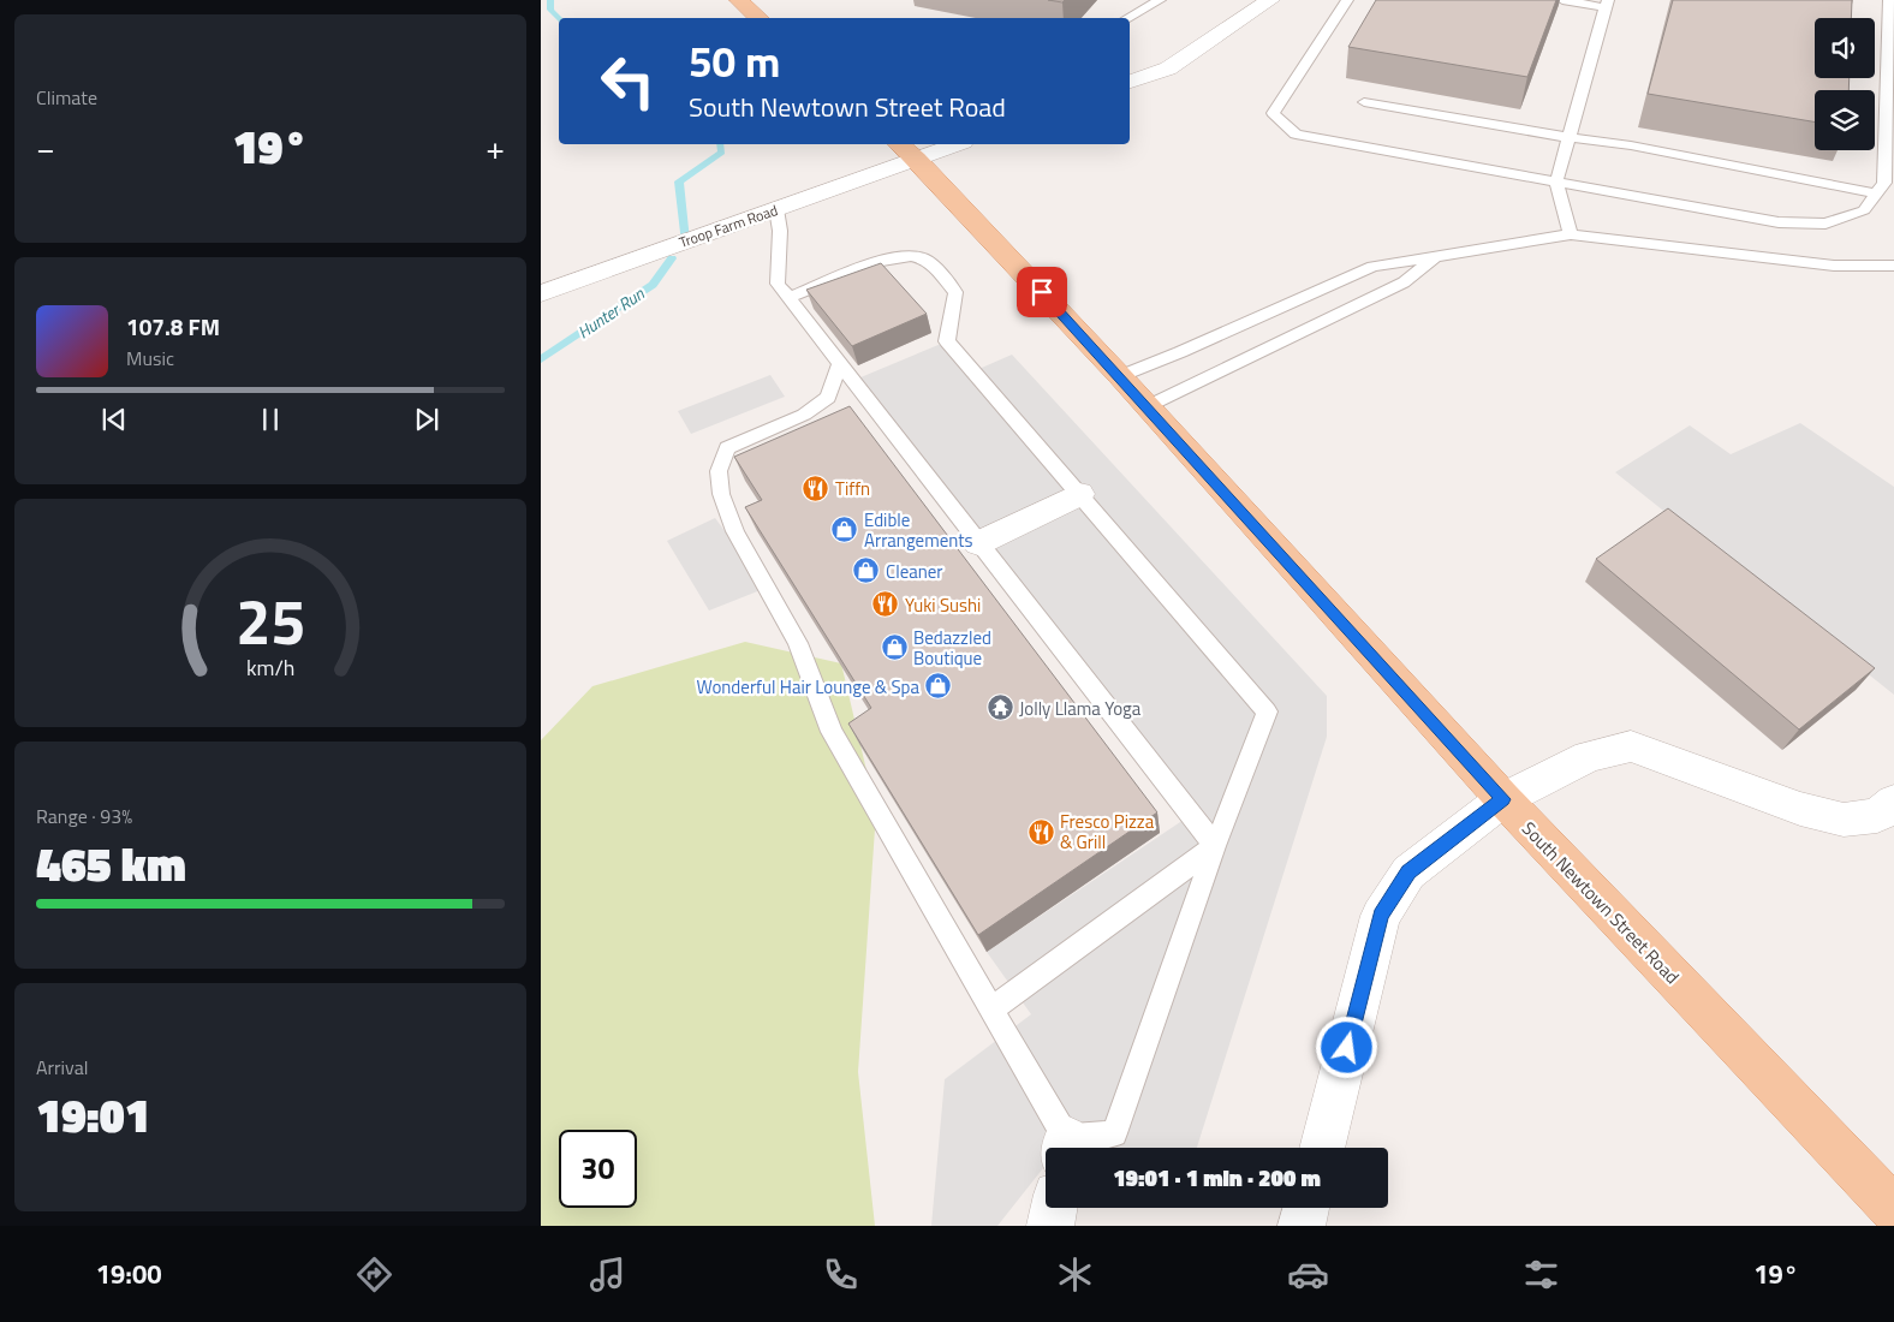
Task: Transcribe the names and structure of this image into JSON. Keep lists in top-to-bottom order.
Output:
{
  "streets": {
    "main road": ["South Newtown Street Road"],
    "street": ["Troop Farm Road"]
  },
  "crossings": [
    ["Troop Farm Road", "South Newtown Street Road"]
  ],
  "water": ["Hunter Run"],
  "places": {
    "restaurant": ["Tiffn", "Yuki Sushi", "Fresco Pizza & Grill"],
    "shop": [
      "Edible Arrangements",
      "Cleaner",
      "Bedazzled Boutique",
      "Wonderful Hair Lounge & Spa"
    ],
    "temple": ["Jolly Llama Yoga"]
  },
  "page": {
    "tile": [
      "Climate",
      ["Range · 93%", "465 km"],
      ["Arrival", "19:01"]
    ],
    "turn": ["50 m", "South Newtown Street Road"],
    "heat": ["−", "19°", "+"],
    "song": ["107.8 FM", "Music"],
    "limit": "30",
    "trip": "19:01 · 1 min · 200 m",
    "tabs": ["19:00", "19°"],
    "gauge": ["25", "km/h"]
  }
}
